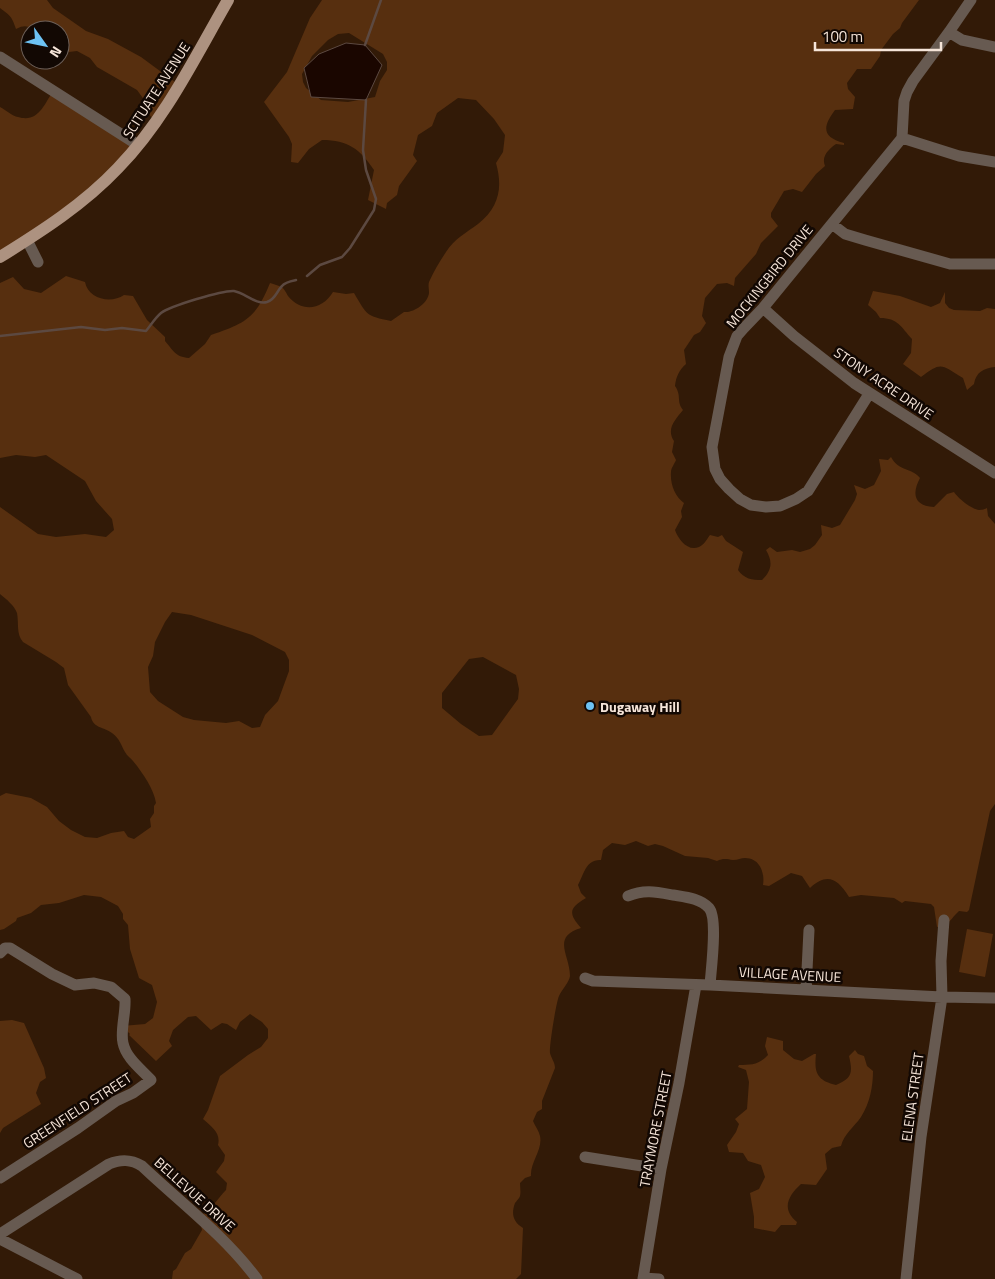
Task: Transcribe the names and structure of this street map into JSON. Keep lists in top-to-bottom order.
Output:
{
  "streets": {
    "main road": ["SCITUATE AVENUE"],
    "street": [
      "MOCKINGBIRD DRIVE",
      "STONY ACRE DRIVE",
      "VILLAGE AVENUE",
      "ELENA STREET",
      "GREENFIELD STREET",
      "TRAYMORE STREET",
      "BELLEVUE DRIVE"
    ]
  },
  "crossings": [
    ["MOCKINGBIRD DRIVE", "STONY ACRE DRIVE"],
    ["VILLAGE AVENUE", "ELENA STREET"],
    ["VILLAGE AVENUE", "TRAYMORE STREET"]
  ],
  "places": ["Dugaway Hill"],
  "scale_bar": "100 m",
  "north": "bottom right"
}
